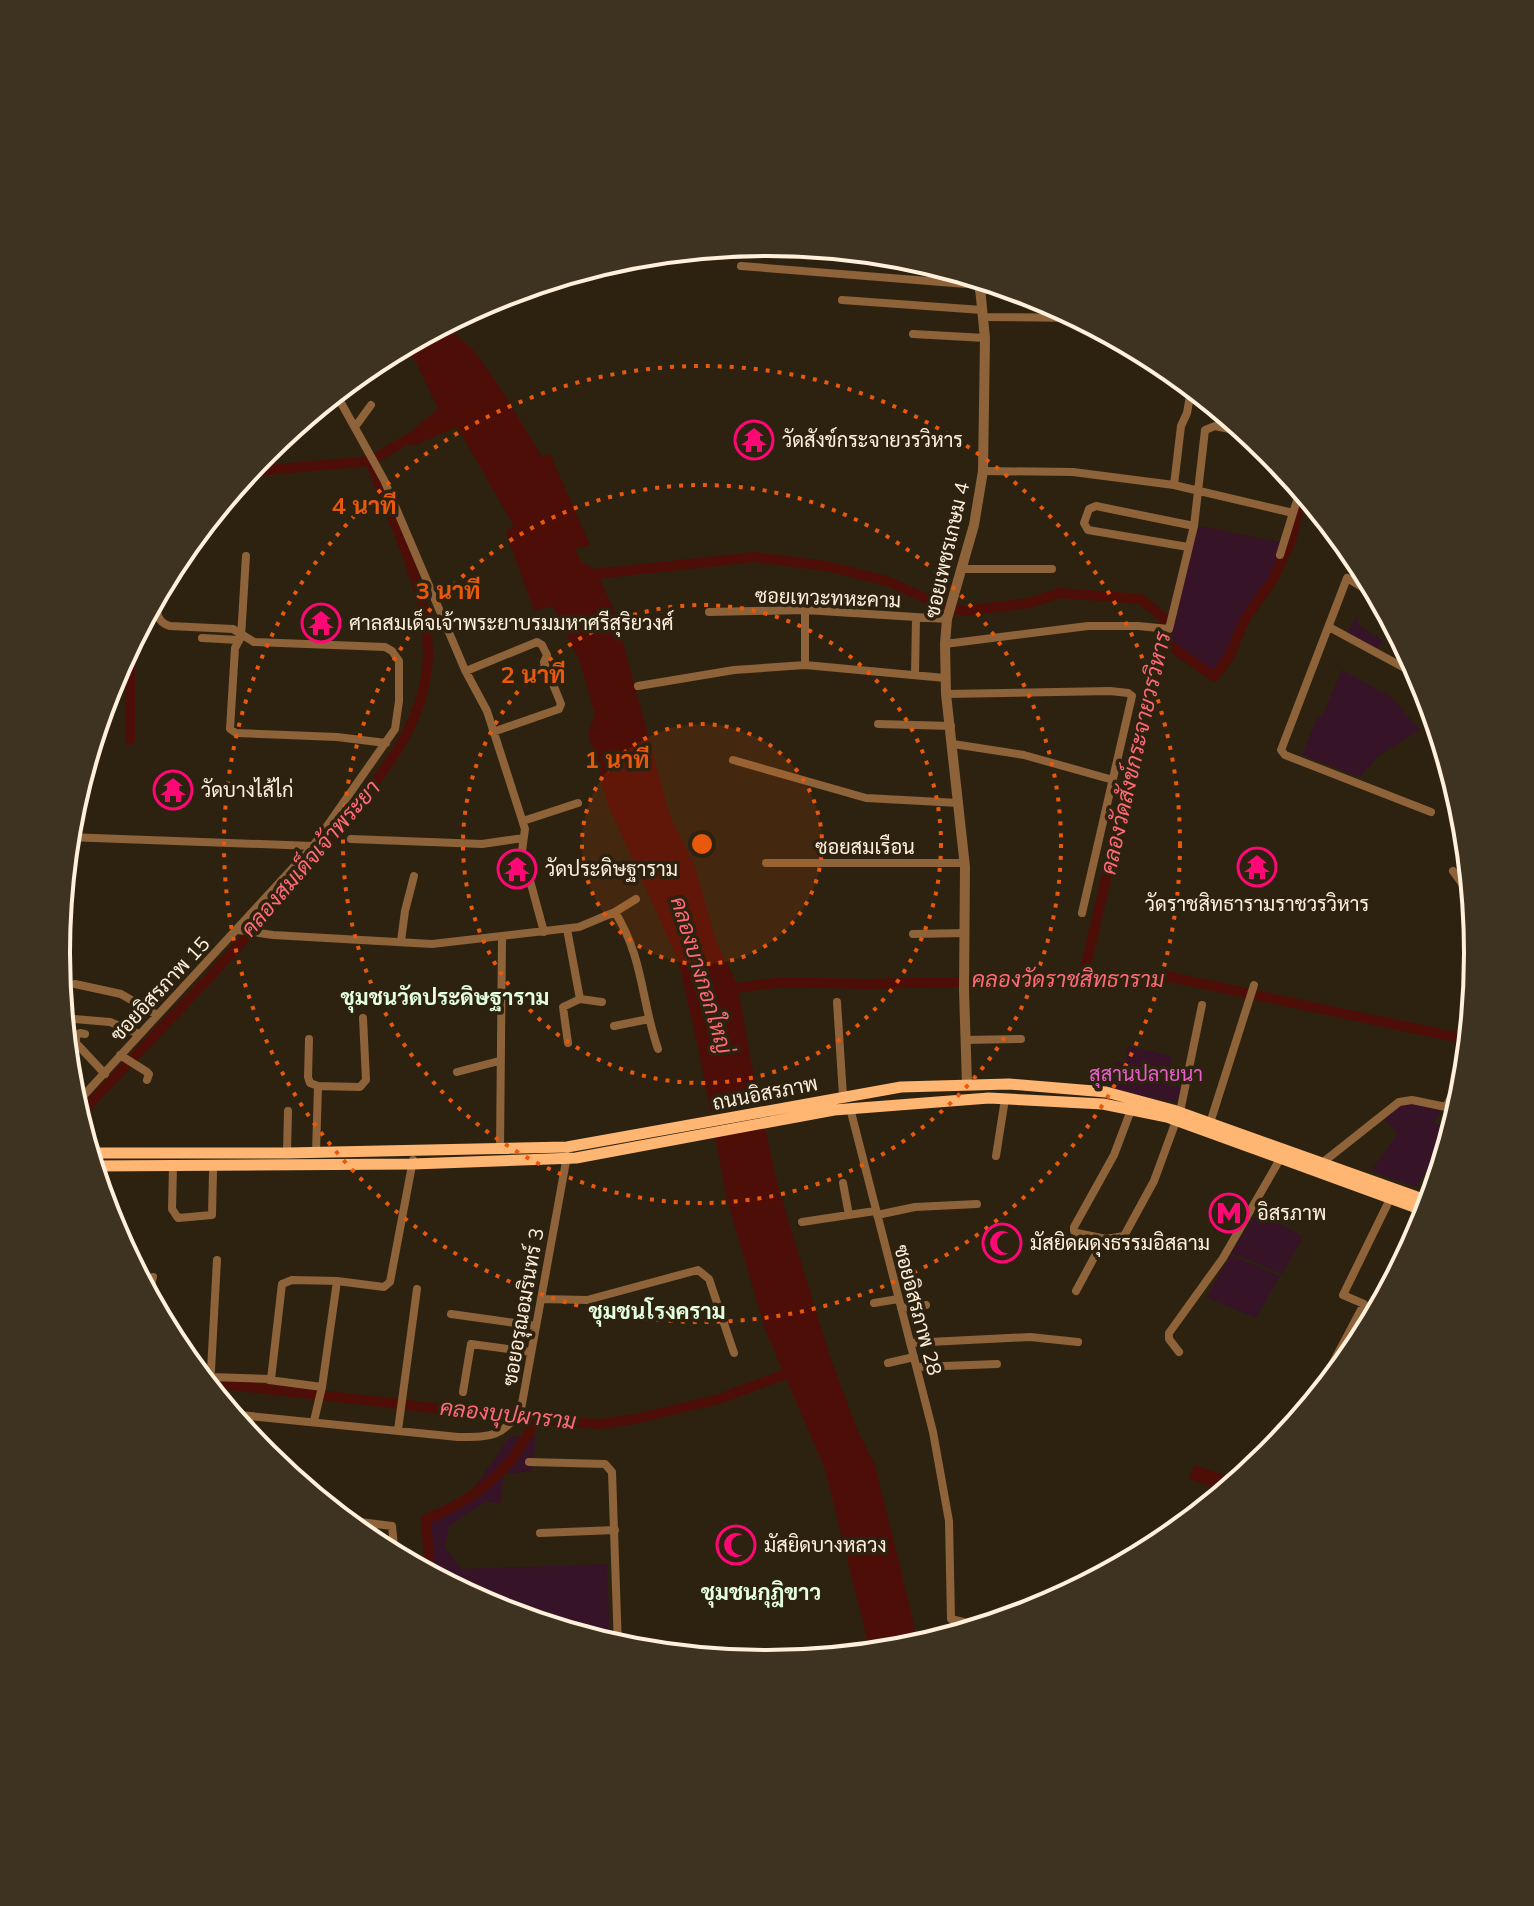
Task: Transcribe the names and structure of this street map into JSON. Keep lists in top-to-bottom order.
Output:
{
  "streets": {
    "main road": ["ถนนอิสรภาพ"],
    "street": [
      "ซอยเพชรเกษม 4",
      "ซอยเทวะทหะคาม",
      "ซอยสมเรือน",
      "ซอยอิสรภาพ 15",
      "ซอยอรุณอมรินทร์ 3",
      "ซอยอิสรภาพ 28"
    ]
  },
  "crossings": [
    ["ซอยเพชรเกษม 4", "ซอยเทวะทหะคาม"],
    ["ซอยเพชรเกษม 4", "ซอยสมเรือน"],
    ["ซอยเพชรเกษม 4", "ถนนอิสรภาพ"],
    ["ถนนอิสรภาพ", "ซอยอรุณอมรินทร์ 3"]
  ],
  "districts": ["ชุมชนวัดประดิษฐาราม", "ชุมชนโรงคราม", "ชุมชนกุฎิขาว"],
  "water": [
    "คลองวัดสังข์กระจายวรวิหาร",
    "คลองสมเด็จเจ้าพระยา",
    "คลองบางกอกใหญ่",
    "คลองวัดราชสิทธาราม",
    "คลองบุปผาราม"
  ],
  "parks": ["สุสานปลายนา"],
  "places": {
    "temple": [
      "วัดสังข์กระจายวรวิหาร",
      "ศาลสมเด็จเจ้าพระยาบรมมหาศรีสุริยวงศ์",
      "วัดบางไส้ไก่",
      "วัดราชสิทธารามราชวรวิหาร",
      "วัดประดิษฐาราม"
    ],
    "metro station": ["อิสรภาพ"],
    "mosque": ["มัสยิดผดุงธรรมอิสลาม", "มัสยิดบางหลวง"]
  },
  "rings": [
    "4 นาที",
    "3 นาที",
    "2 นาที",
    "1 นาที"
  ]
}
